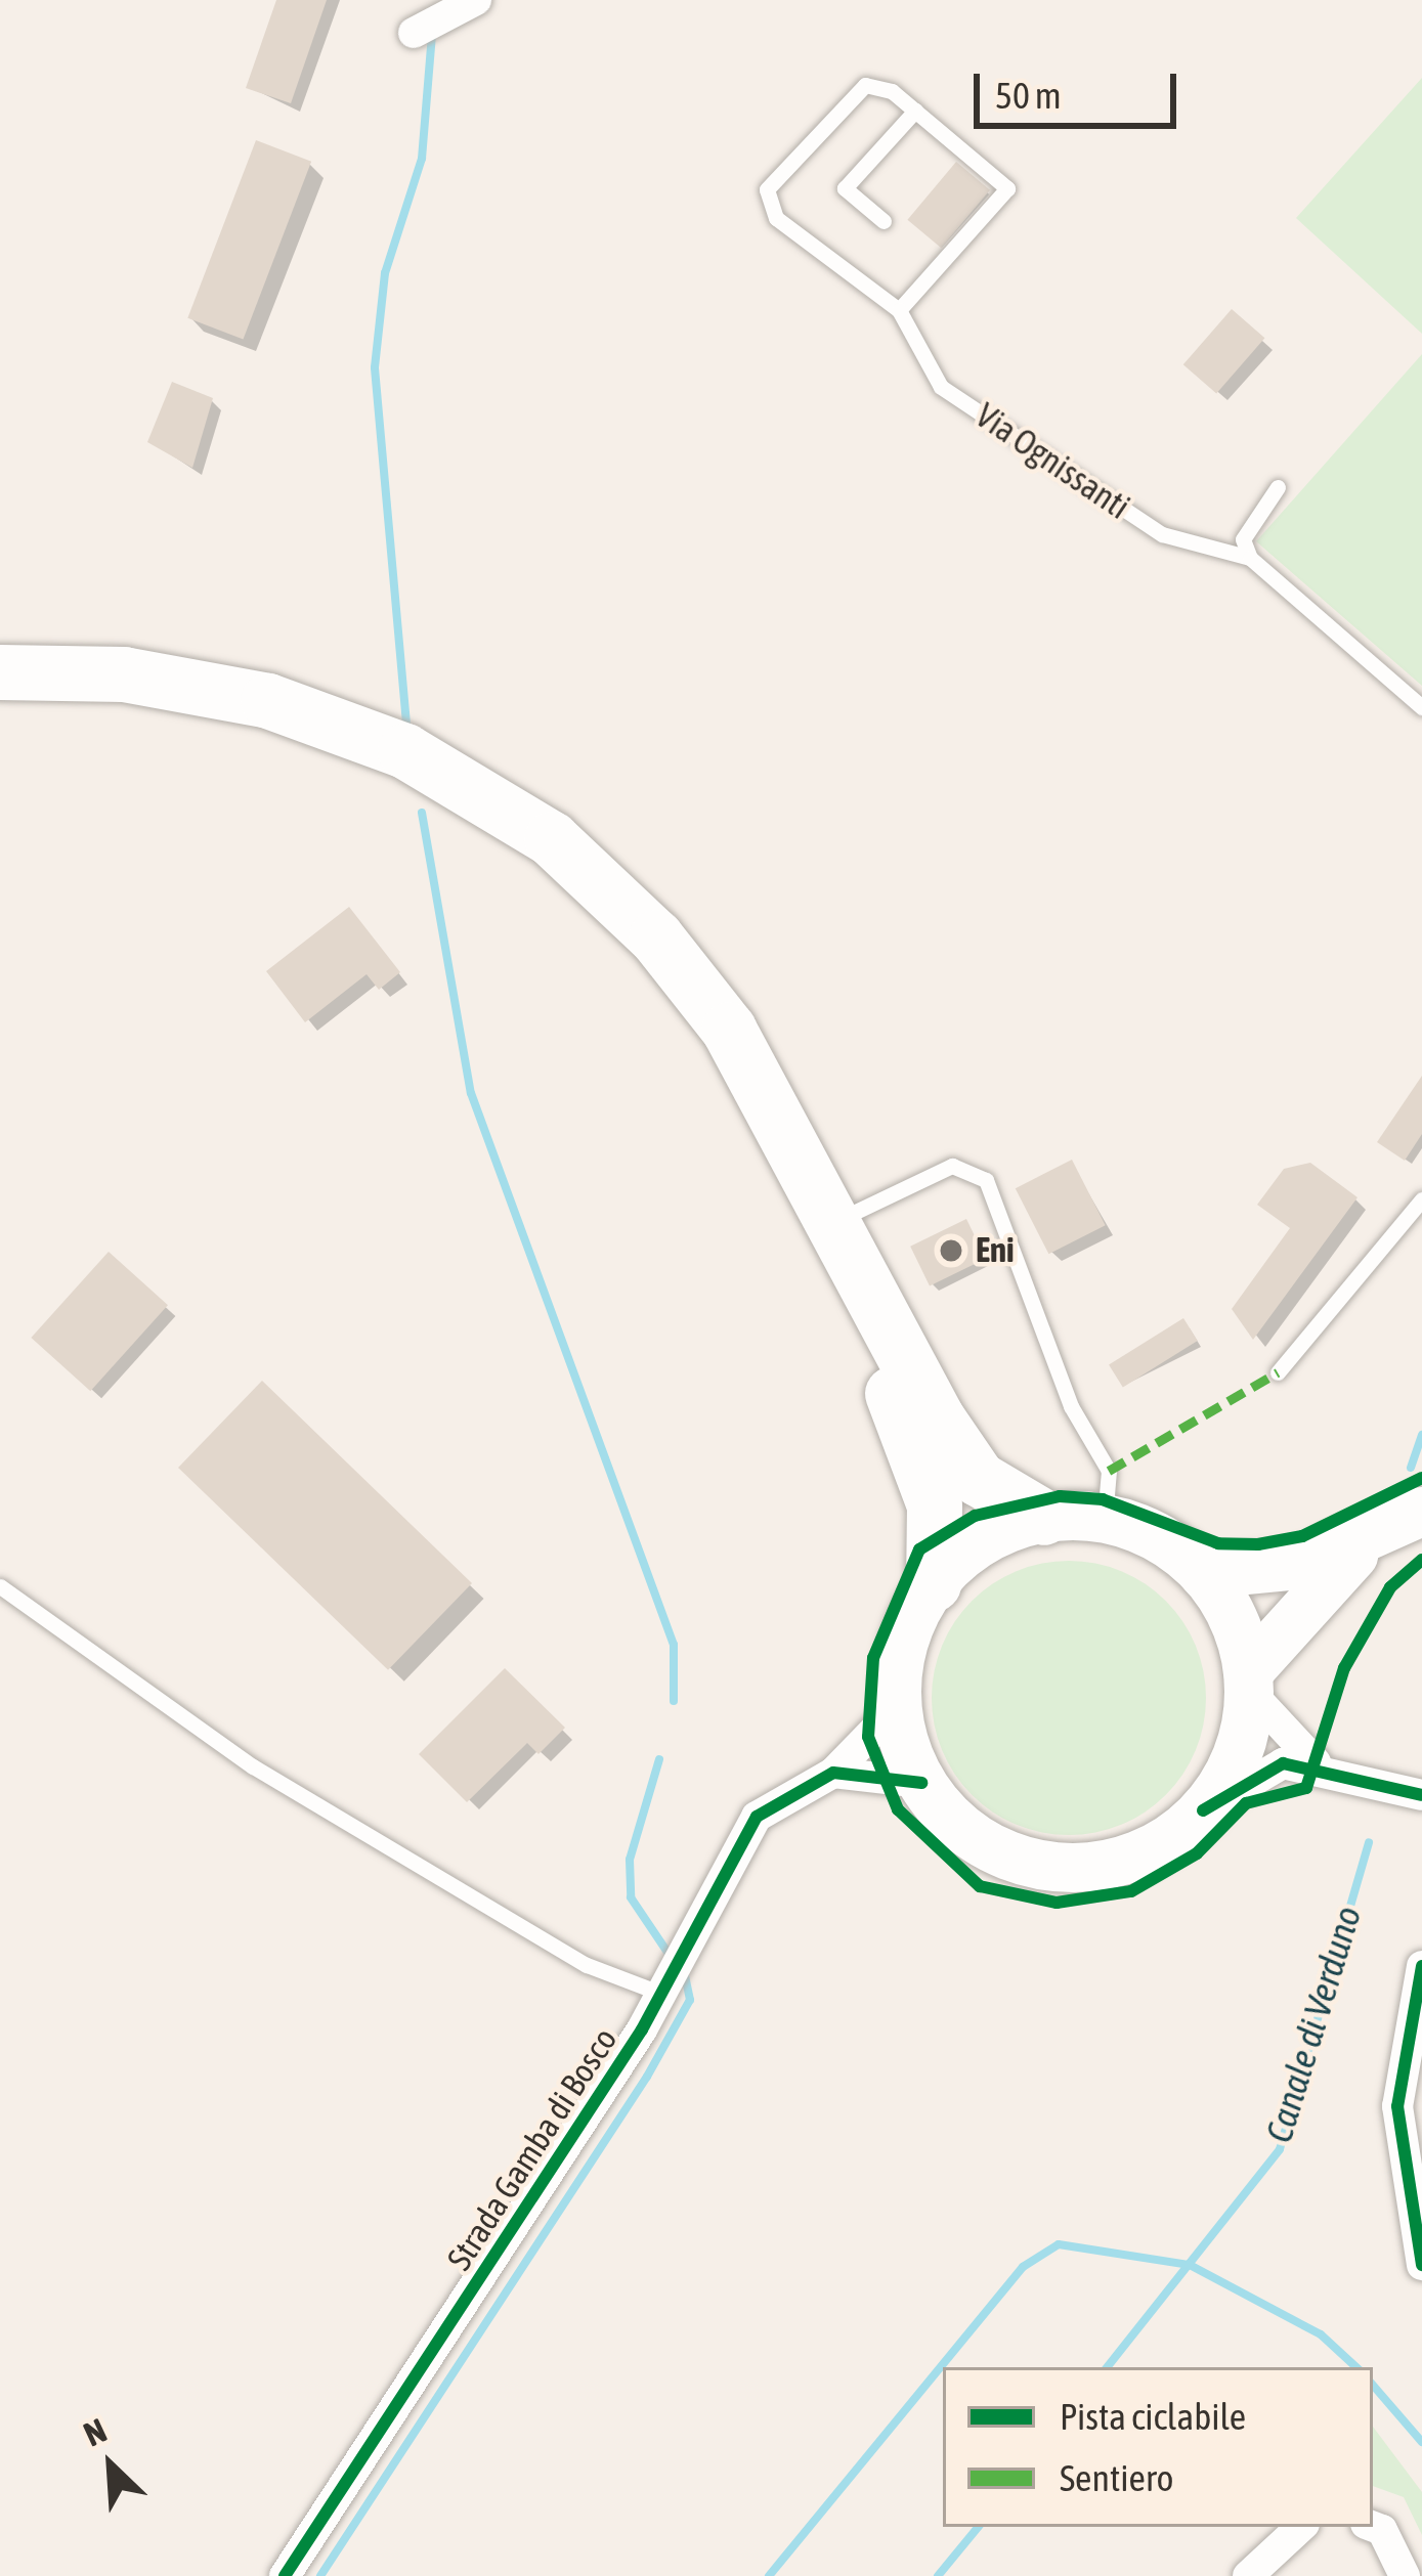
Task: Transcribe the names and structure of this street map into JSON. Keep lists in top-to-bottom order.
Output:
{
  "streets": {
    "street": ["Strada Gamba di Bosco"],
    "lane": ["Via Ognissanti"]
  },
  "water": ["Canale di Verduno"],
  "places": ["Eni"],
  "legend": ["Pista ciclabile", "Sentiero"],
  "scale_bar": "50 m",
  "north": "top left"
}
